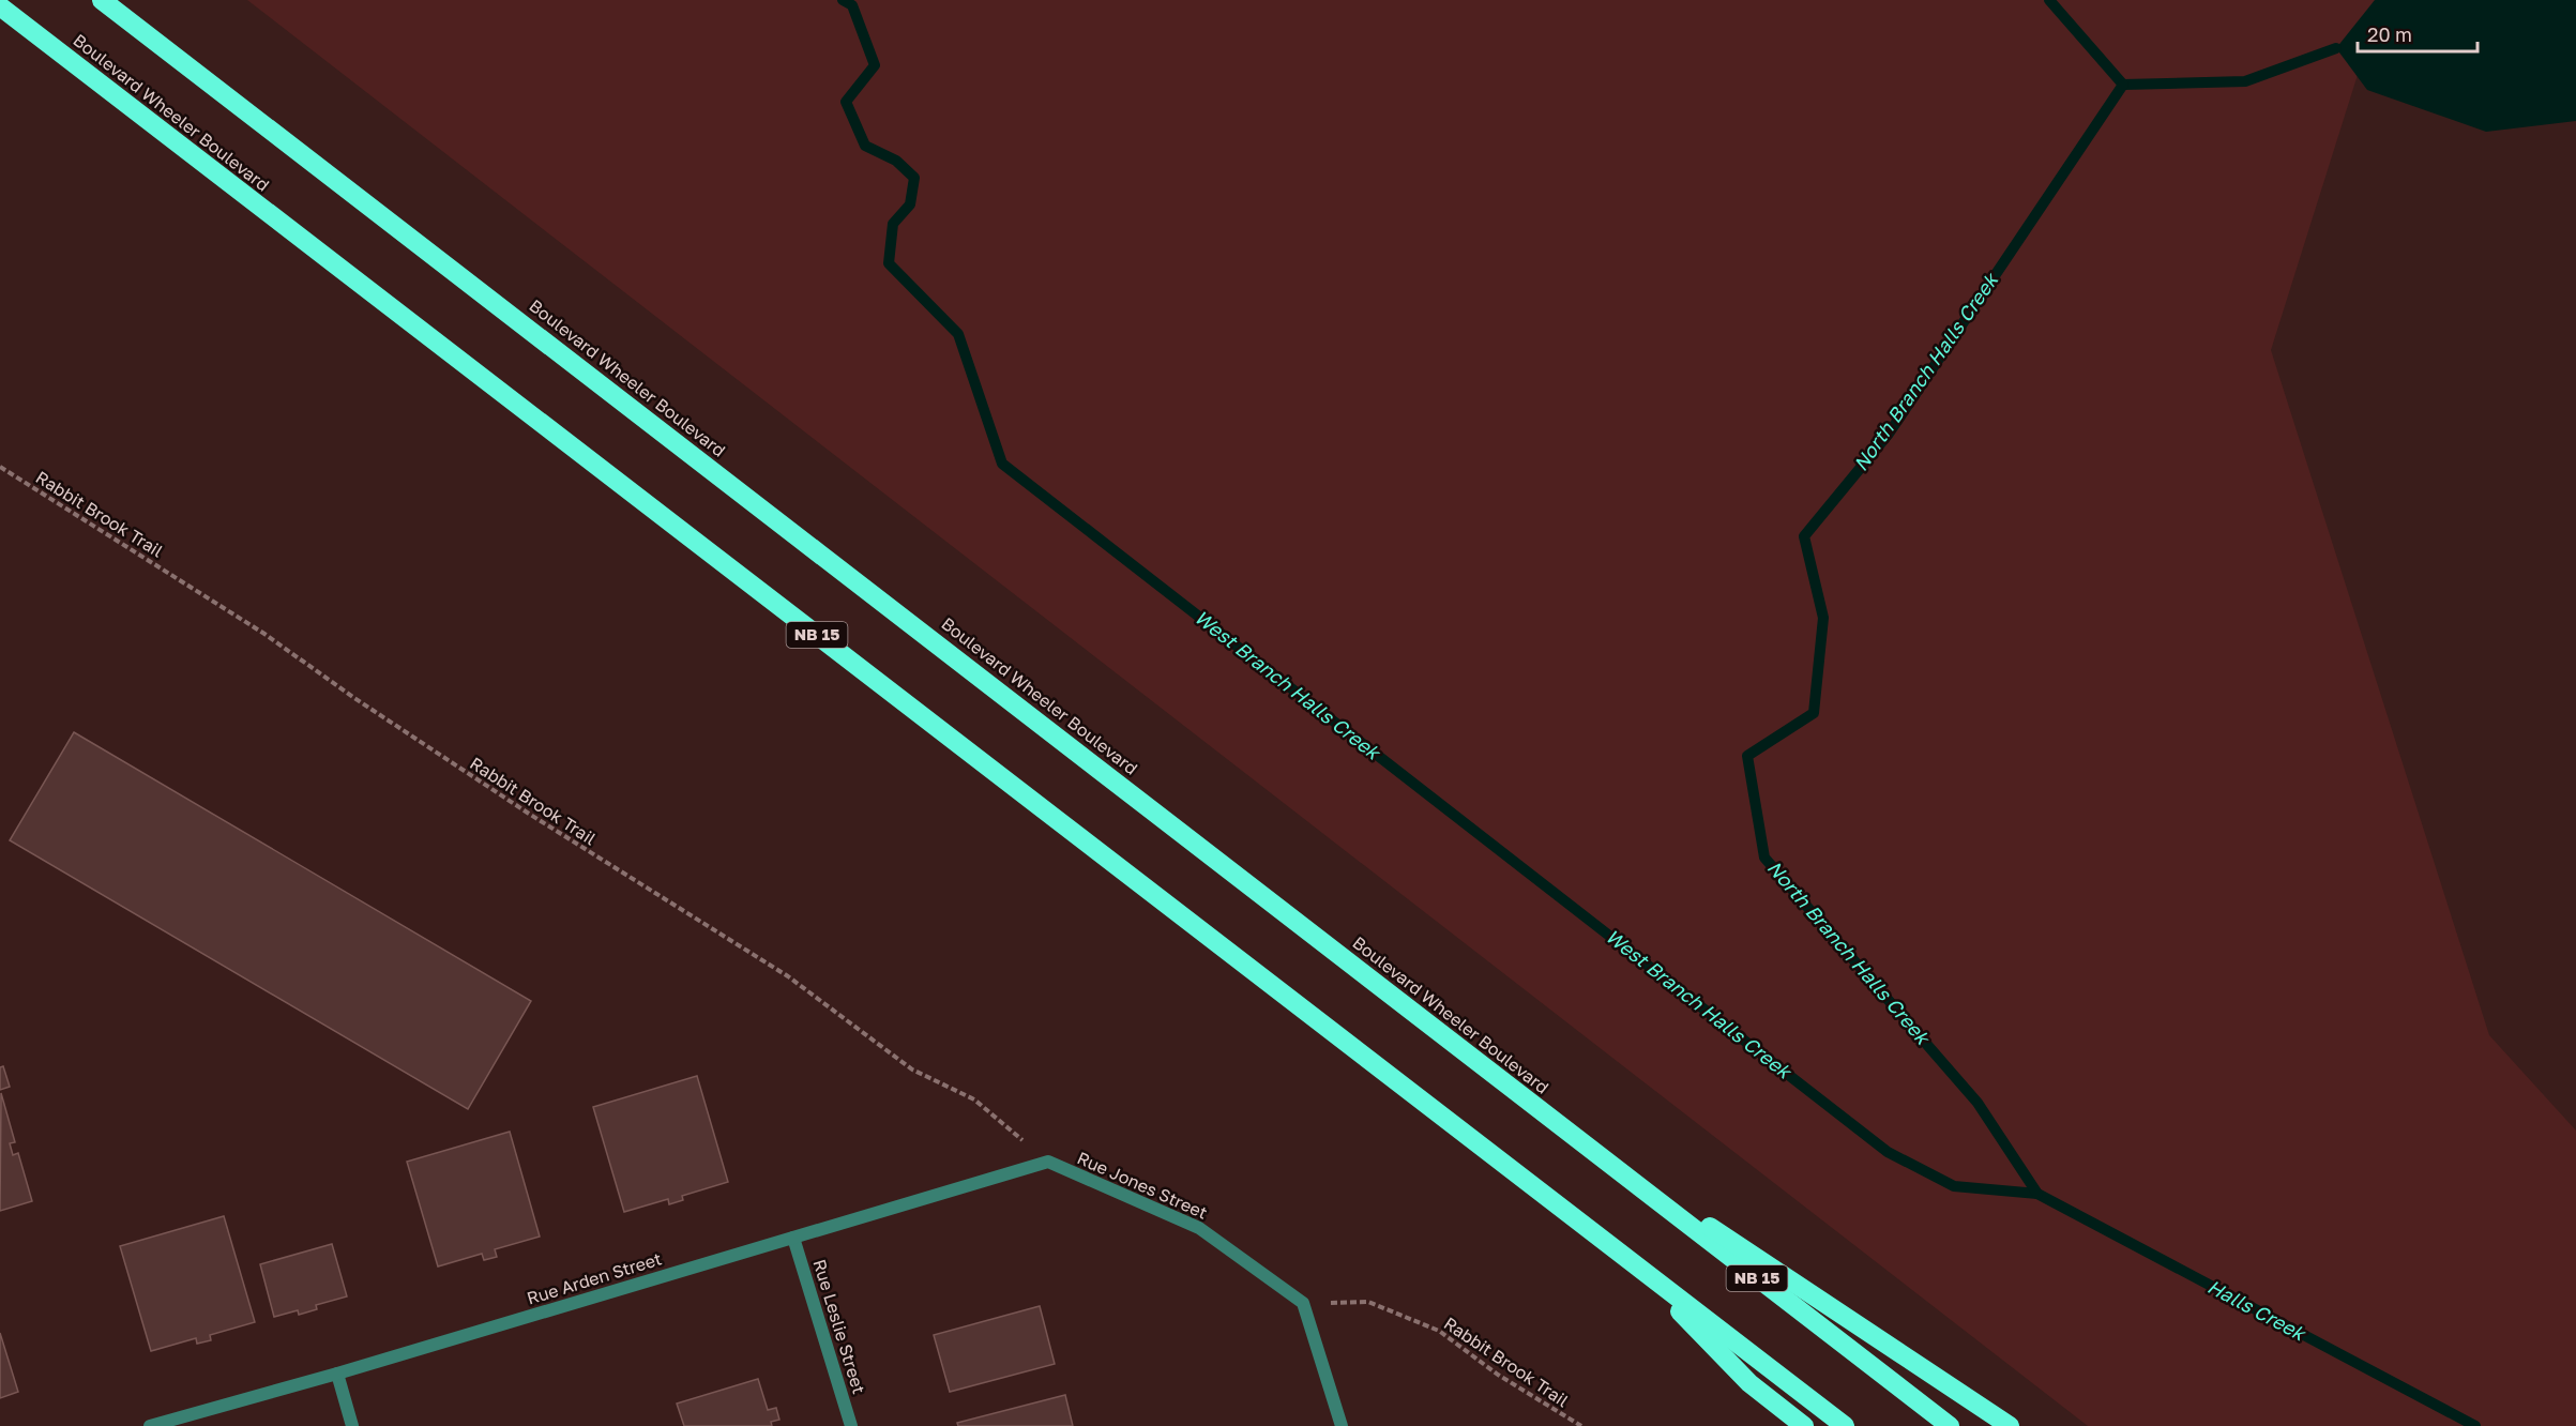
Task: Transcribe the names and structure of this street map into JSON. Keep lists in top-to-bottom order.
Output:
{
  "streets": {
    "highway": ["Boulevard Wheeler Boulevard", "NB 15"],
    "street": ["Rue Jones Street", "Rue Arden Street", "Rue Leslie Street"],
    "path": ["Rabbit Brook Trail"]
  },
  "crossings": [
    ["Rabbit Brook Trail", "Rue Jones Street"],
    ["Rabbit Brook Trail", "Rue Arden Street"],
    ["Rue Jones Street", "Rue Arden Street"],
    ["Rue Arden Street", "Rue Leslie Street"]
  ],
  "water": ["North Branch Halls Creek", "West Branch Halls Creek", "Halls Creek"],
  "scale_bar": "20 m"
}
